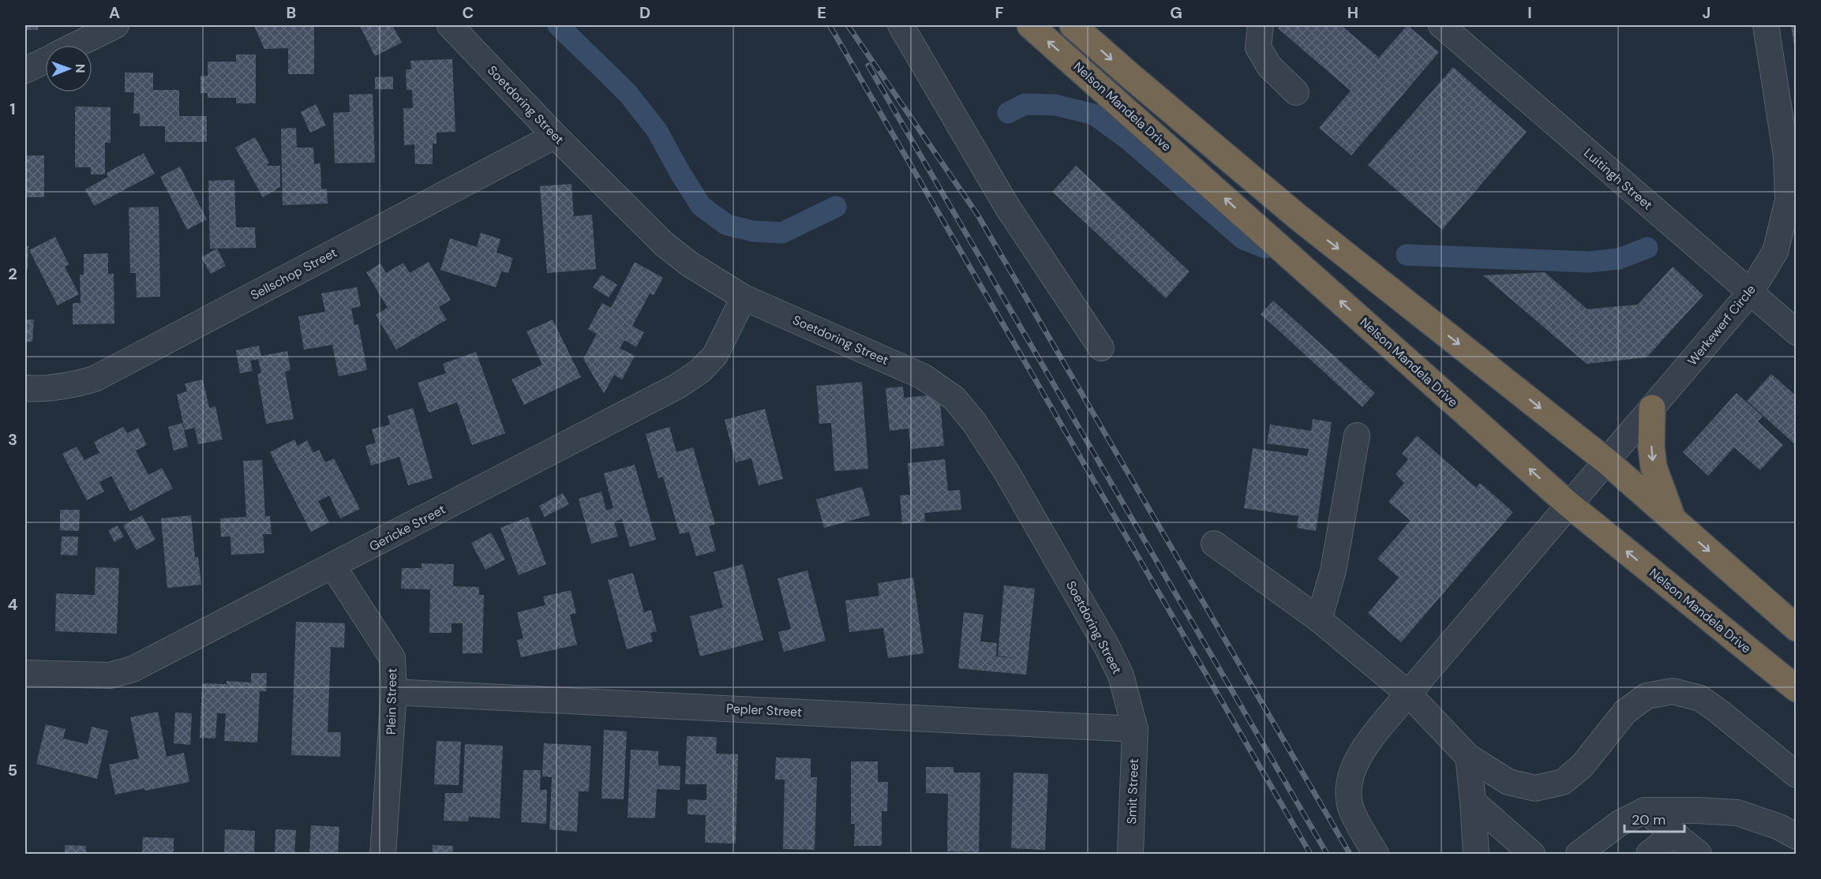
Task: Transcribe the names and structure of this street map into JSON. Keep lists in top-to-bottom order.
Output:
{
  "streets": {
    "highway": ["Nelson Mandela Drive"],
    "street": [
      "Soetdoring Street",
      "Luitingh Street",
      "Sellschop Street",
      "Werkewerf Circle",
      "Gericke Street",
      "Plein Street",
      "Pepler Street",
      "Smit Street"
    ]
  },
  "crossings": [
    ["Soetdoring Street", "Sellschop Street"],
    ["Soetdoring Street", "Gericke Street"],
    ["Soetdoring Street", "Pepler Street"],
    ["Soetdoring Street", "Smit Street"],
    ["Nelson Mandela Drive", "Werkewerf Circle"],
    ["Luitingh Street", "Werkewerf Circle"],
    ["Gericke Street", "Plein Street"],
    ["Plein Street", "Pepler Street"],
    ["Pepler Street", "Smit Street"]
  ],
  "scale_bar": "20 m",
  "north": "right",
  "grid": {
    "columns": [
      "A",
      "B",
      "C",
      "D",
      "E",
      "F",
      "G",
      "H",
      "I",
      "J"
    ],
    "rows": [
      "1",
      "2",
      "3",
      "4",
      "5"
    ]
  }
}
